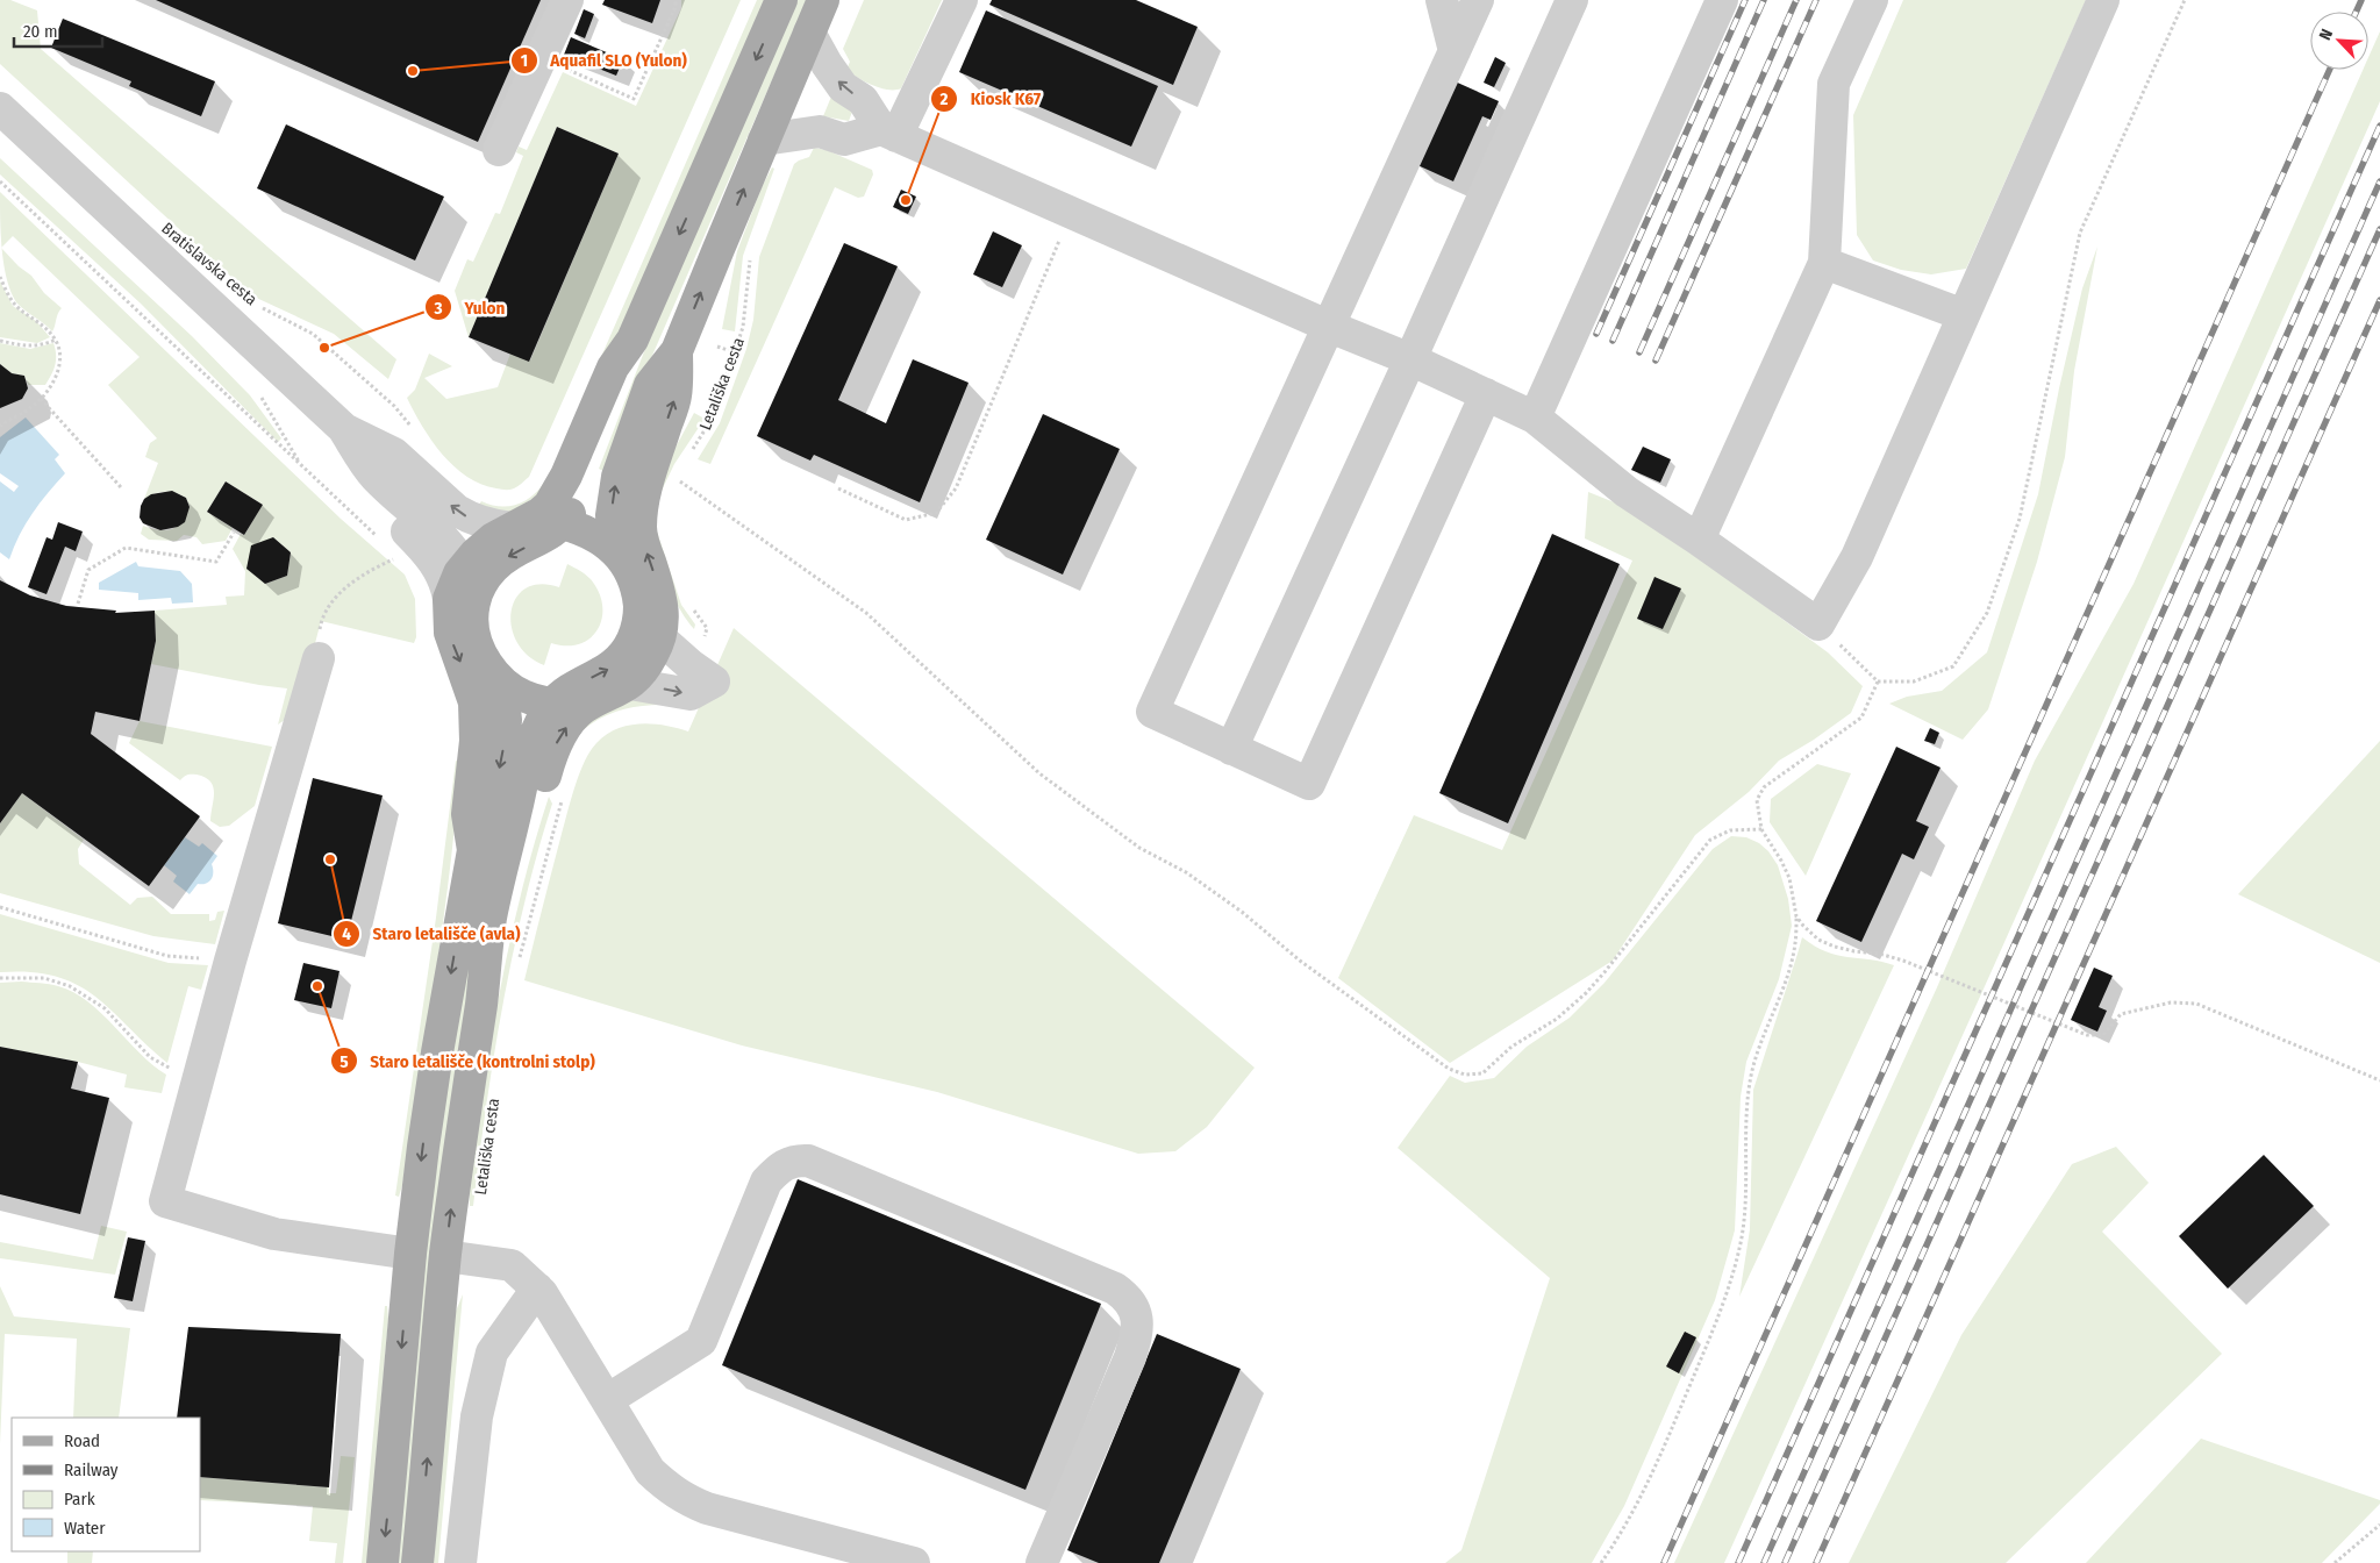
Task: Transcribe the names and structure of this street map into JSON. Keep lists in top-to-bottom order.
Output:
{
  "streets": {
    "main road": ["Letališka cesta"],
    "street": ["Bratislavska cesta"]
  },
  "crossings": [
    ["Bratislavska cesta", "Letališka cesta"]
  ],
  "places": [
    "Aquafil SLO (Yulon)",
    "Kiosk K67",
    "Yulon",
    "Staro letališče (avla)",
    "Staro letališče (kontrolni stolp)"
  ],
  "legend": [
    "Road",
    "Railway",
    "Park",
    "Water"
  ],
  "scale_bar": "20 m",
  "north": "top left"
}
